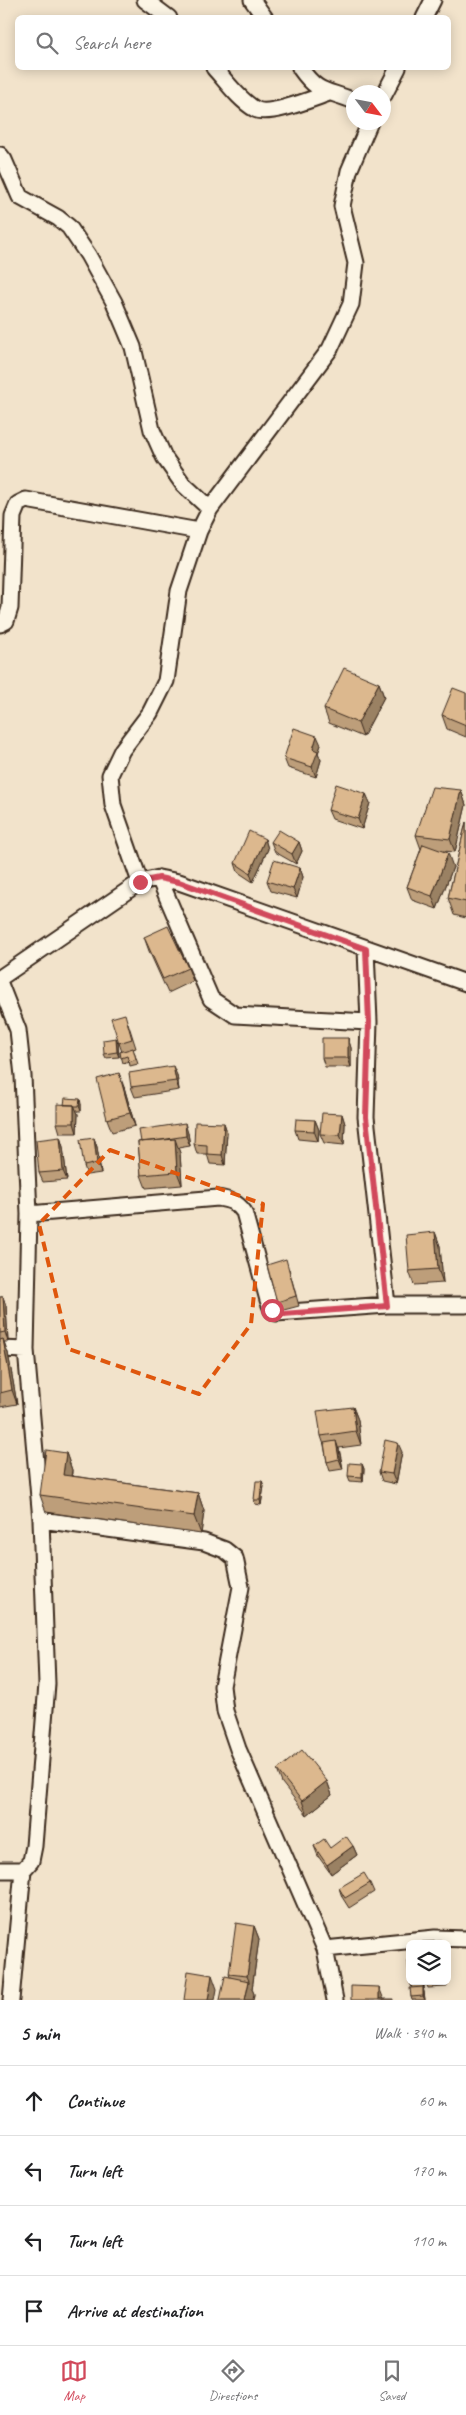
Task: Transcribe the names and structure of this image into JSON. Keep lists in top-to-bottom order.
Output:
{
  "north": "bottom right",
  "page": {
    "search": "Search here",
    "heading": ["5 min", "Walk · 340 m"],
    "list": [
      ["Continue", "60 m"],
      ["Turn left", "170 m"],
      ["Turn left", "110 m"],
      "Arrive at destination"
    ],
    "nav": ["Map", "Directions", "Saved"]
  }
}
